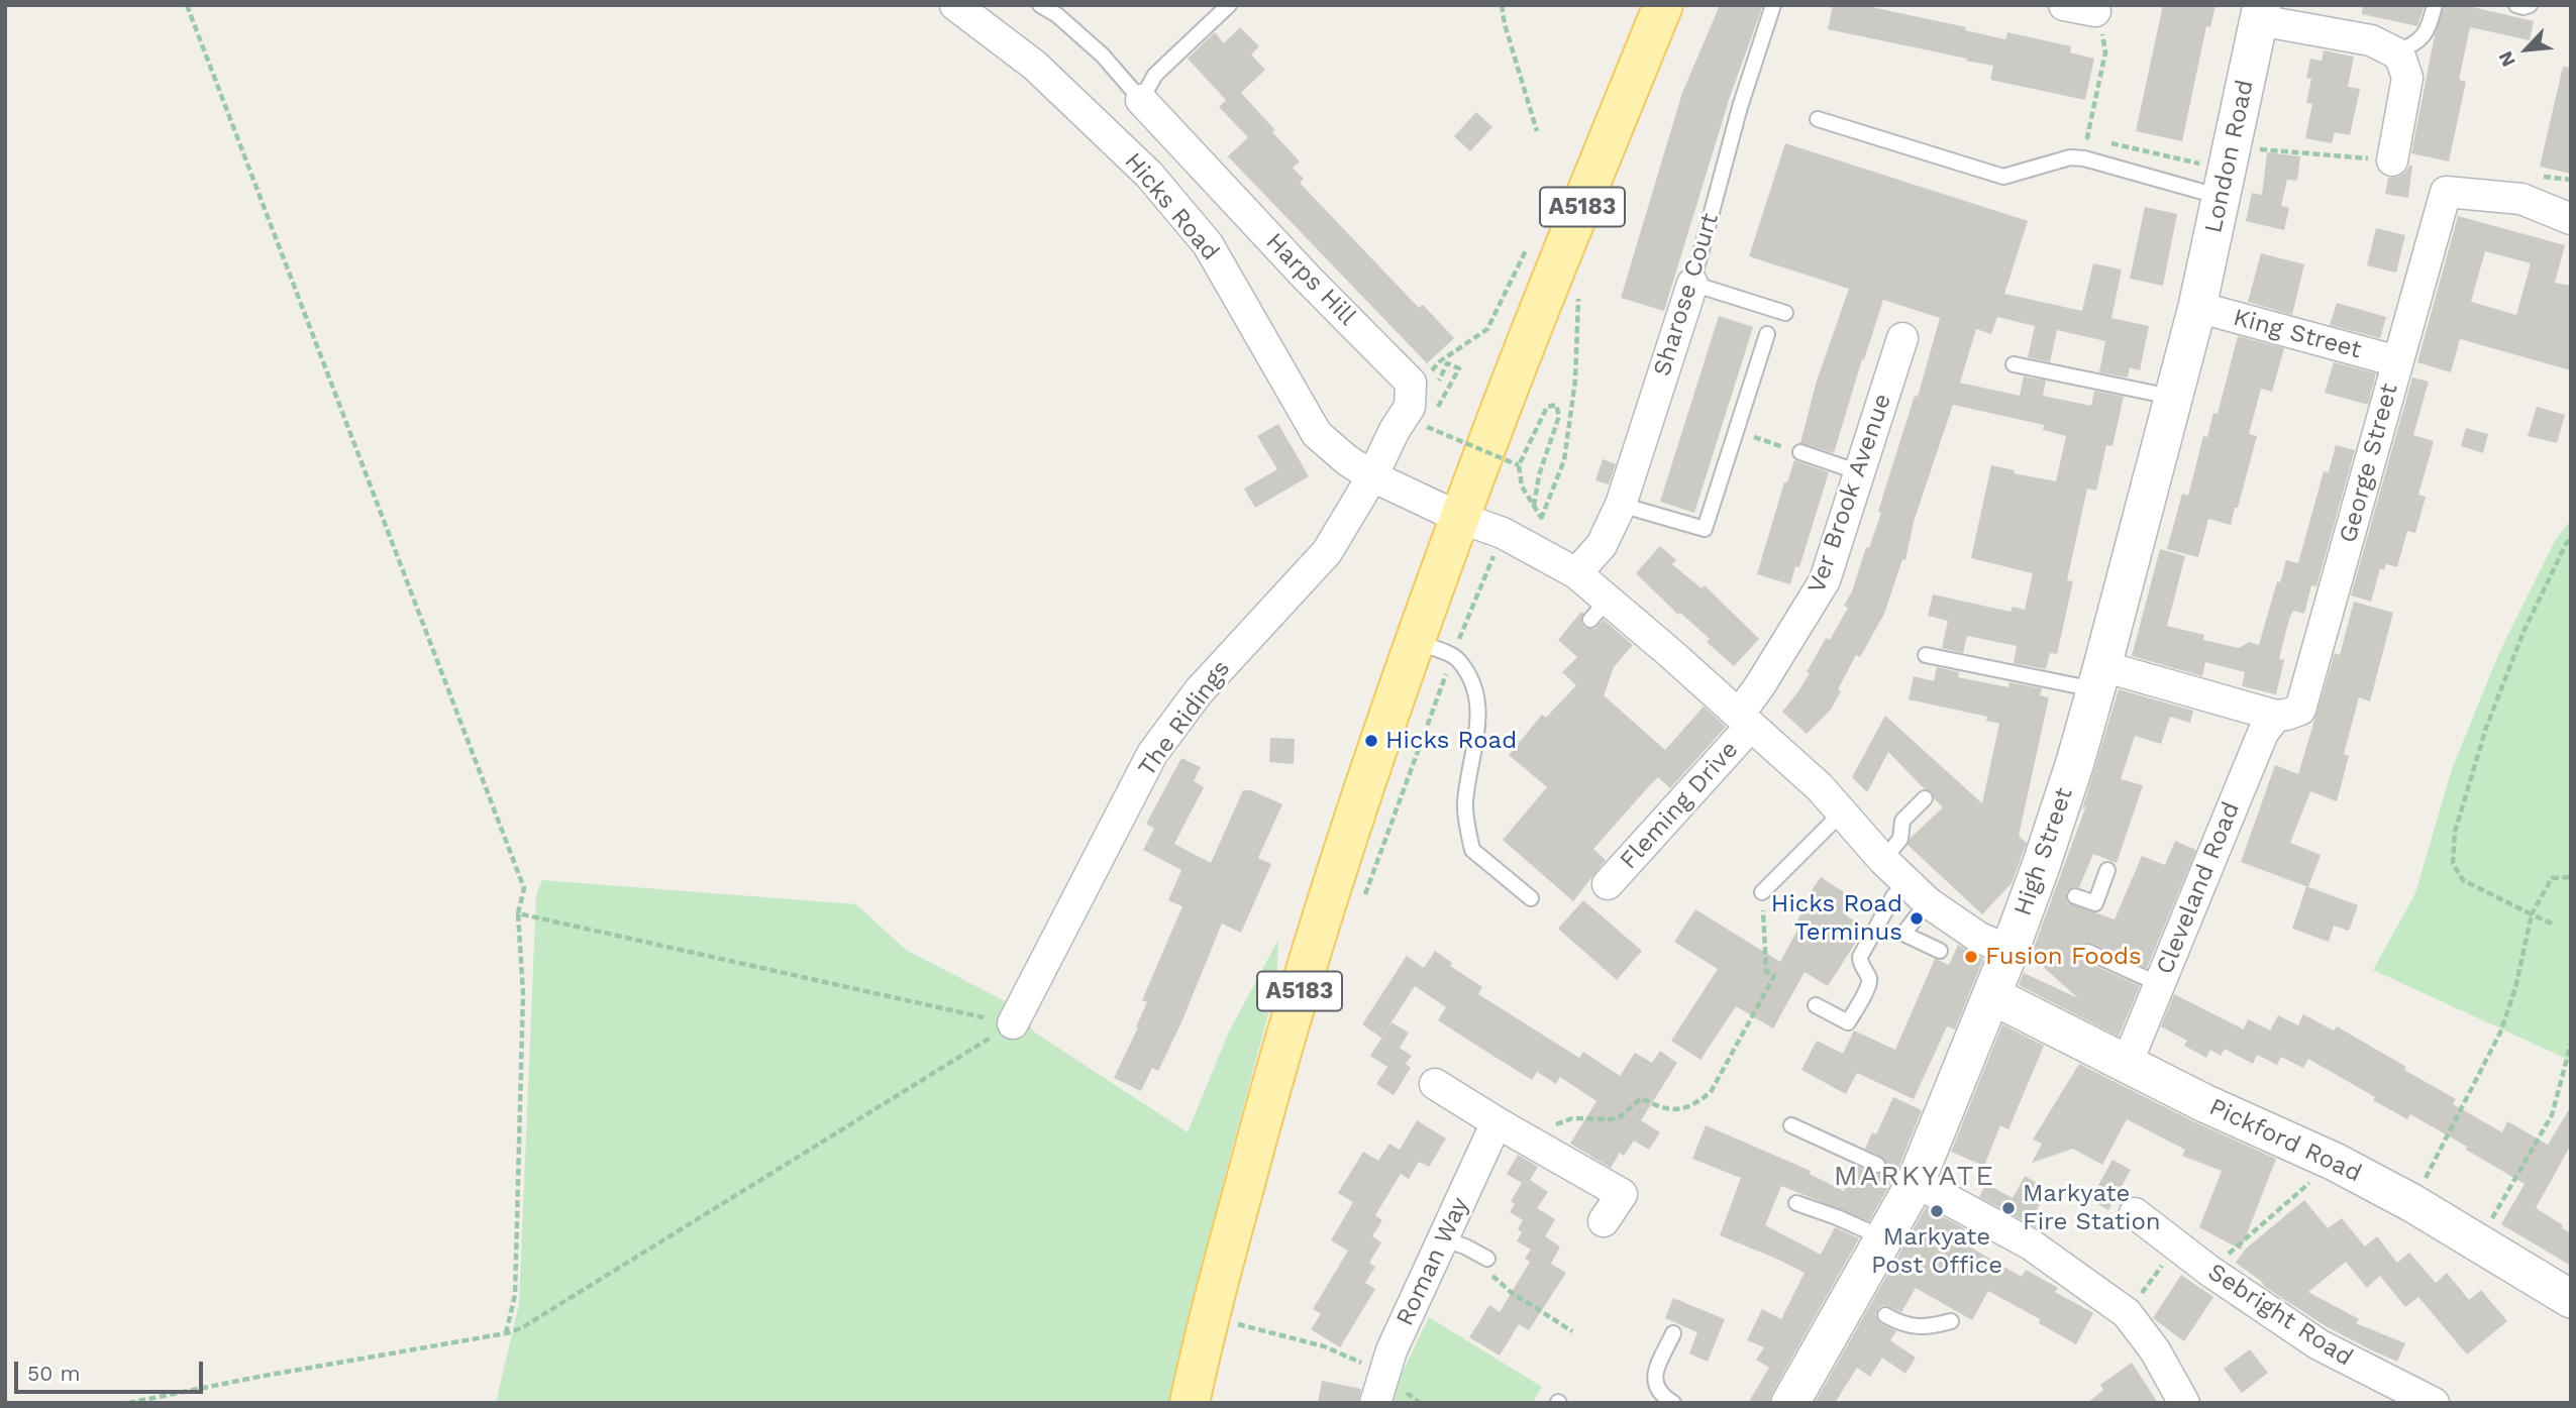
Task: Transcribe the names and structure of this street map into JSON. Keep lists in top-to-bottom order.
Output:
{
  "streets": {
    "main road": ["A5183"],
    "street": [
      "London Road",
      "Hicks Road",
      "Harps Hill",
      "Sharose Court",
      "King Street",
      "George Street",
      "Ver Brook Avenue",
      "The Ridings",
      "Fleming Drive",
      "High Street",
      "Cleveland Road",
      "Pickford Road",
      "Roman Way",
      "Sebright Road"
    ]
  },
  "crossings": [
    ["London Road", "King Street"],
    ["London Road", "High Street"],
    ["Hicks Road", "A5183"],
    ["Hicks Road", "Sharose Court"],
    ["Hicks Road", "Ver Brook Avenue"],
    ["Hicks Road", "The Ridings"],
    ["Hicks Road", "Fleming Drive"],
    ["Hicks Road", "High Street"],
    ["King Street", "George Street"],
    ["King Street", "High Street"],
    ["George Street", "Cleveland Road"],
    ["Ver Brook Avenue", "Fleming Drive"],
    ["High Street", "Pickford Road"],
    ["Cleveland Road", "Pickford Road"]
  ],
  "districts": ["MARKYATE"],
  "places": [
    "Hicks Road",
    "Hicks Road Terminus",
    "Fusion Foods",
    "Markyate Fire Station",
    "Markyate Post Office"
  ],
  "scale_bar": "50 m",
  "north": "bottom left"
}
